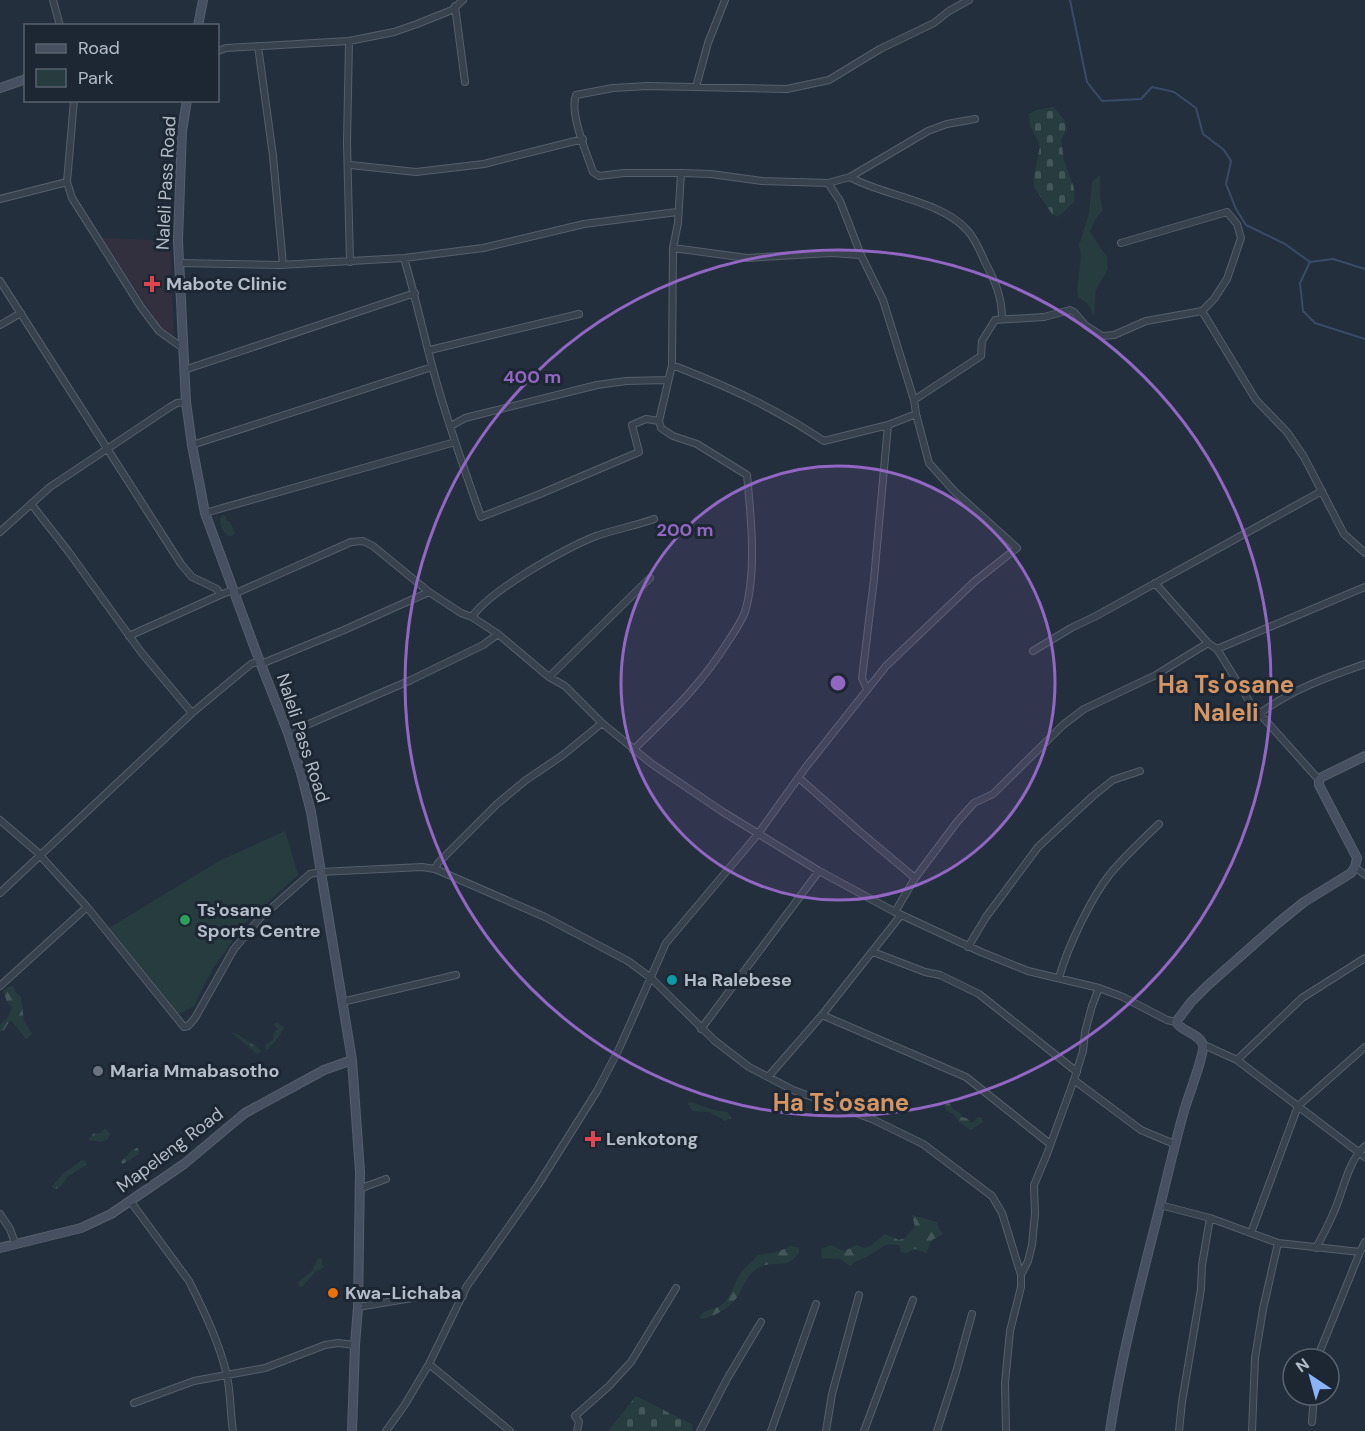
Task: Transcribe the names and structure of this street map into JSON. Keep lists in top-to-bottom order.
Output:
{
  "streets": {
    "main road": ["Naleli Pass Road", "Mapeleng Road"]
  },
  "crossings": [
    ["Naleli Pass Road", "Mapeleng Road"]
  ],
  "districts": ["Ha Ts'osane Naleli", "Ha Ts'osane"],
  "places": {
    "health": ["Mabote Clinic", "Lenkotong"],
    "other": [
      "Ts'osane Sports Centre",
      "Ha Ralebese",
      "Maria Mmabasotho",
      "Kwa-Lichaba"
    ]
  },
  "legend": ["Road", "Park"],
  "north": "top left",
  "rings": ["400 m", "200 m"]
}
